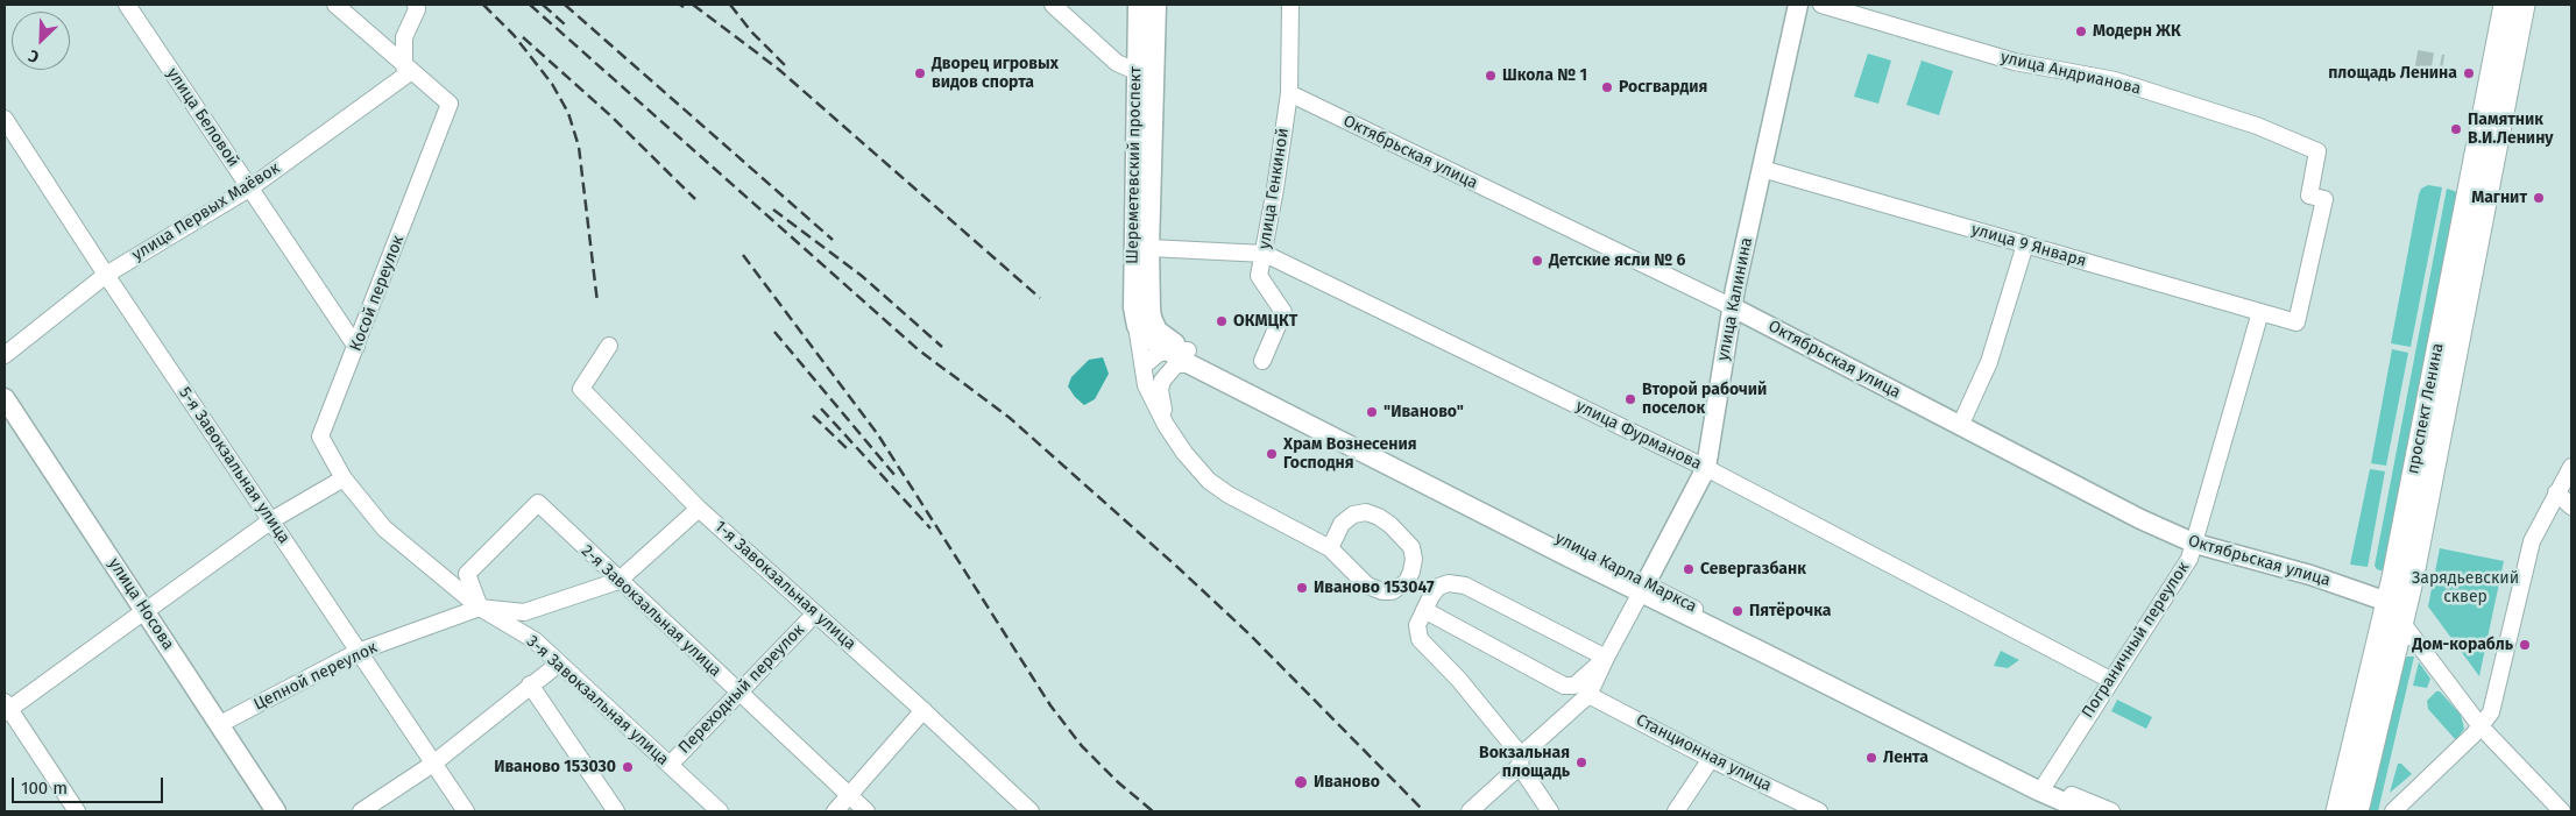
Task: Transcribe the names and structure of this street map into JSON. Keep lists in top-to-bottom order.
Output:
{
  "streets": {
    "highway": ["проспект Ленина"],
    "main road": [
      "Октябрьская улица",
      "Шереметевский проспект",
      "улица Калинина",
      "улица Карла Маркса",
      "улица Носова"
    ],
    "street": [
      "улица Андрианова",
      "улица Беловой",
      "улица Генкиной",
      "улица Первых Маёвок",
      "улица 9 Января",
      "Косой переулок",
      "улица Фурманова",
      "5-я Завокзальная улица",
      "1-я Завокзальная улица",
      "2-я Завокзальная улица",
      "Пограничный переулок",
      "Цепной переулок",
      "Переходный переулок",
      "3-я Завокзальная улица",
      "Станционная улица"
    ]
  },
  "crossings": [
    ["улица Андрианова", "улица 9 Января"],
    ["улица Беловой", "улица Первых Маёвок"],
    ["улица Беловой", "Косой переулок"],
    ["Октябрьская улица", "улица Генкиной"],
    ["Октябрьская улица", "улица Калинина"],
    ["Октябрьская улица", "проспект Ленина"],
    ["Октябрьская улица", "Пограничный переулок"],
    ["Шереметевский проспект", "улица Фурманова"],
    ["Шереметевский проспект", "улица Карла Маркса"],
    ["улица Генкиной", "улица Фурманова"],
    ["улица Первых Маёвок", "Косой переулок"],
    ["улица Первых Маёвок", "5-я Завокзальная улица"],
    ["улица 9 Января", "улица Калинина"],
    ["улица 9 Января", "Пограничный переулок"],
    ["Косой переулок", "3-я Завокзальная улица"],
    ["улица Калинина", "улица Фурманова"],
    ["улица Калинина", "улица Карла Маркса"],
    ["улица Фурманова", "Пограничный переулок"],
    ["5-я Завокзальная улица", "Цепной переулок"],
    ["улица Карла Маркса", "Пограничный переулок"],
    ["1-я Завокзальная улица", "Переходный переулок"],
    ["улица Носова", "Цепной переулок"],
    ["2-я Завокзальная улица", "Цепной переулок"],
    ["2-я Завокзальная улица", "Переходный переулок"],
    ["2-я Завокзальная улица", "3-я Завокзальная улица"],
    ["Цепной переулок", "3-я Завокзальная улица"],
    ["Переходный переулок", "3-я Завокзальная улица"]
  ],
  "parks": ["Зарядьевский сквер"],
  "places": [
    "Модерн ЖК",
    "Дворец игровых видов спорта",
    "площадь Ленина",
    "Школа № 1",
    "Росгвардия",
    "Памятник В.И.Ленину",
    "Магнит",
    "Детские ясли № 6",
    "ОКМЦКТ",
    "Второй рабочий поселок",
    "\"Иваново\"",
    "Храм Вознесения Господня",
    "Севергазбанк",
    "Иваново 153047",
    "Пятёрочка",
    "Дом-корабль",
    "Лента",
    "Вокзальная площадь",
    "Иваново 153030",
    "Иваново"
  ],
  "scale_bar": "100 m",
  "north": "bottom left"
}
